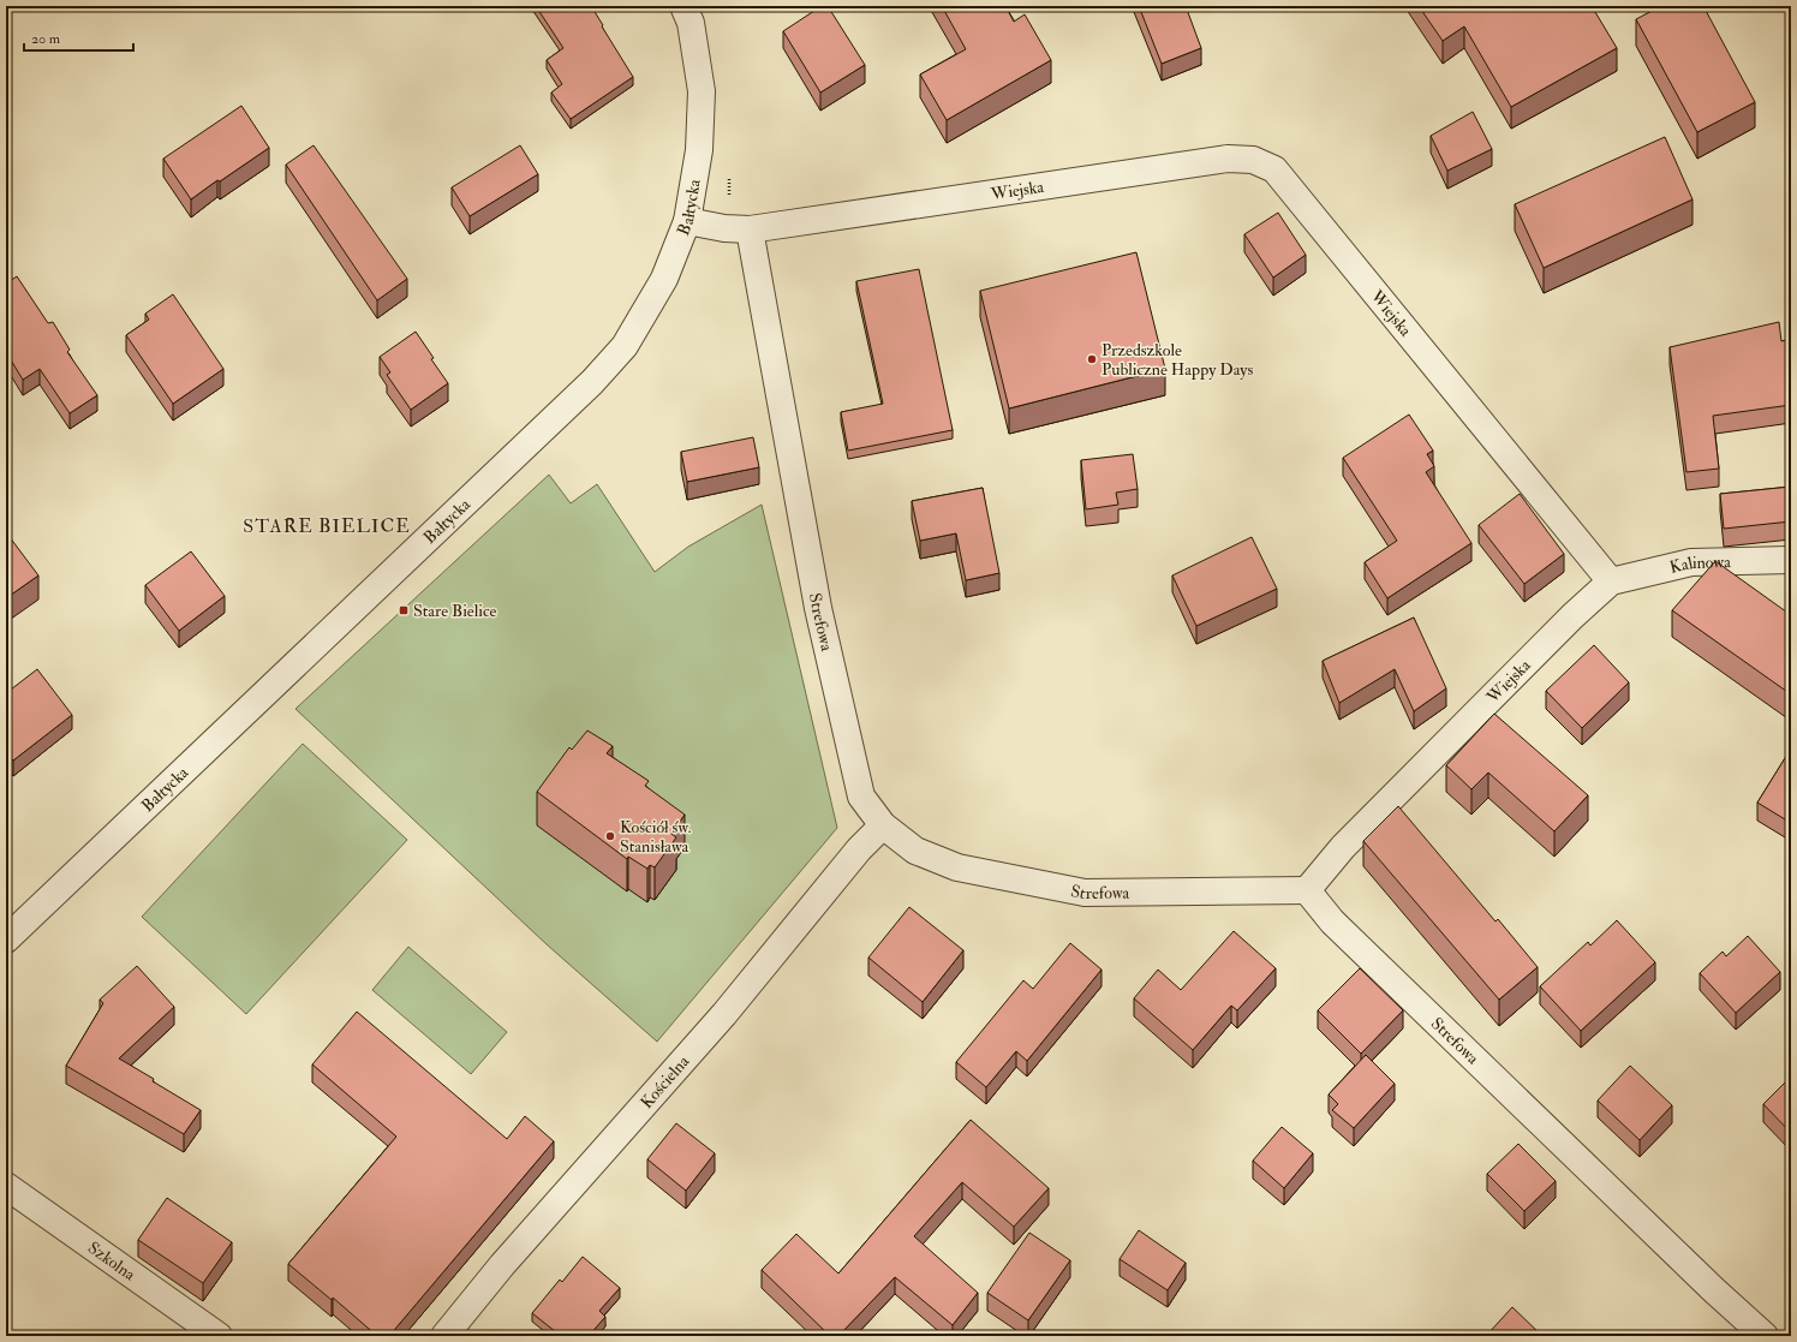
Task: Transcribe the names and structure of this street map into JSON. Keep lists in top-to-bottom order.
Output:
{
  "streets": {
    "street": [
      "Wiejska",
      "Bałtycka",
      "Kalinowa",
      "Strefowa",
      "Kościelna",
      "Szkolna"
    ]
  },
  "crossings": [
    ["Wiejska", "Bałtycka"],
    ["Wiejska", "Kalinowa"],
    ["Wiejska", "Strefowa"],
    ["Strefowa", "Kościelna"]
  ],
  "districts": ["STARE BIELICE"],
  "places": {
    "other": ["Przedszkole Publiczne Happy Days", "Kościół św. Stanisława"],
    "transit": ["Stare Bielice"]
  },
  "scale_bar": "20 m"
}
